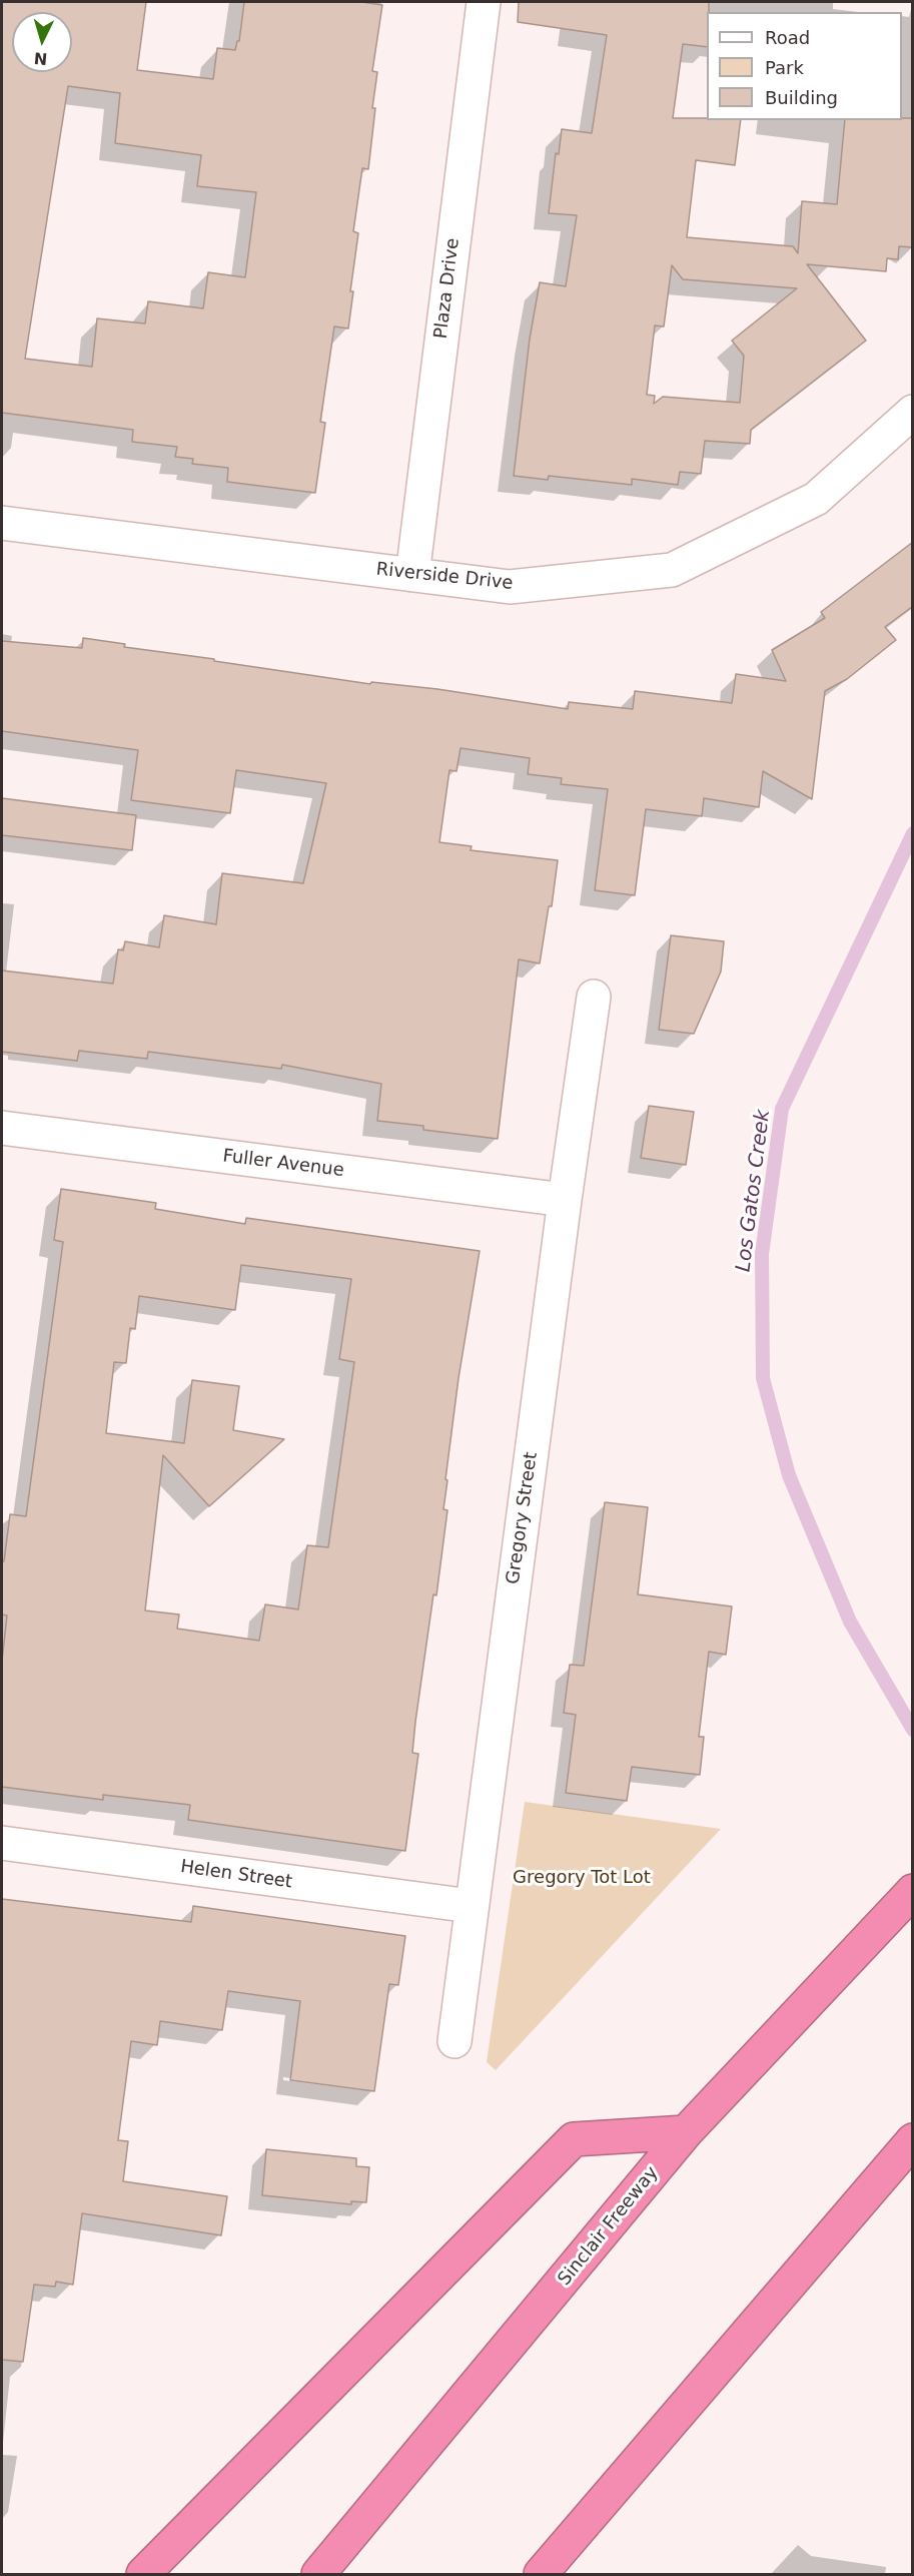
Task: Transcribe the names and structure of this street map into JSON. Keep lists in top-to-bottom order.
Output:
{
  "streets": {
    "highway": ["Sinclair Freeway"],
    "street": [
      "Plaza Drive",
      "Riverside Drive",
      "Fuller Avenue",
      "Gregory Street",
      "Helen Street"
    ]
  },
  "crossings": [
    ["Plaza Drive", "Riverside Drive"],
    ["Fuller Avenue", "Gregory Street"],
    ["Gregory Street", "Helen Street"]
  ],
  "water": ["Los Gatos Creek"],
  "parks": ["Gregory Tot Lot"],
  "legend": ["Road", "Park", "Building"],
  "north": "bottom"
}
